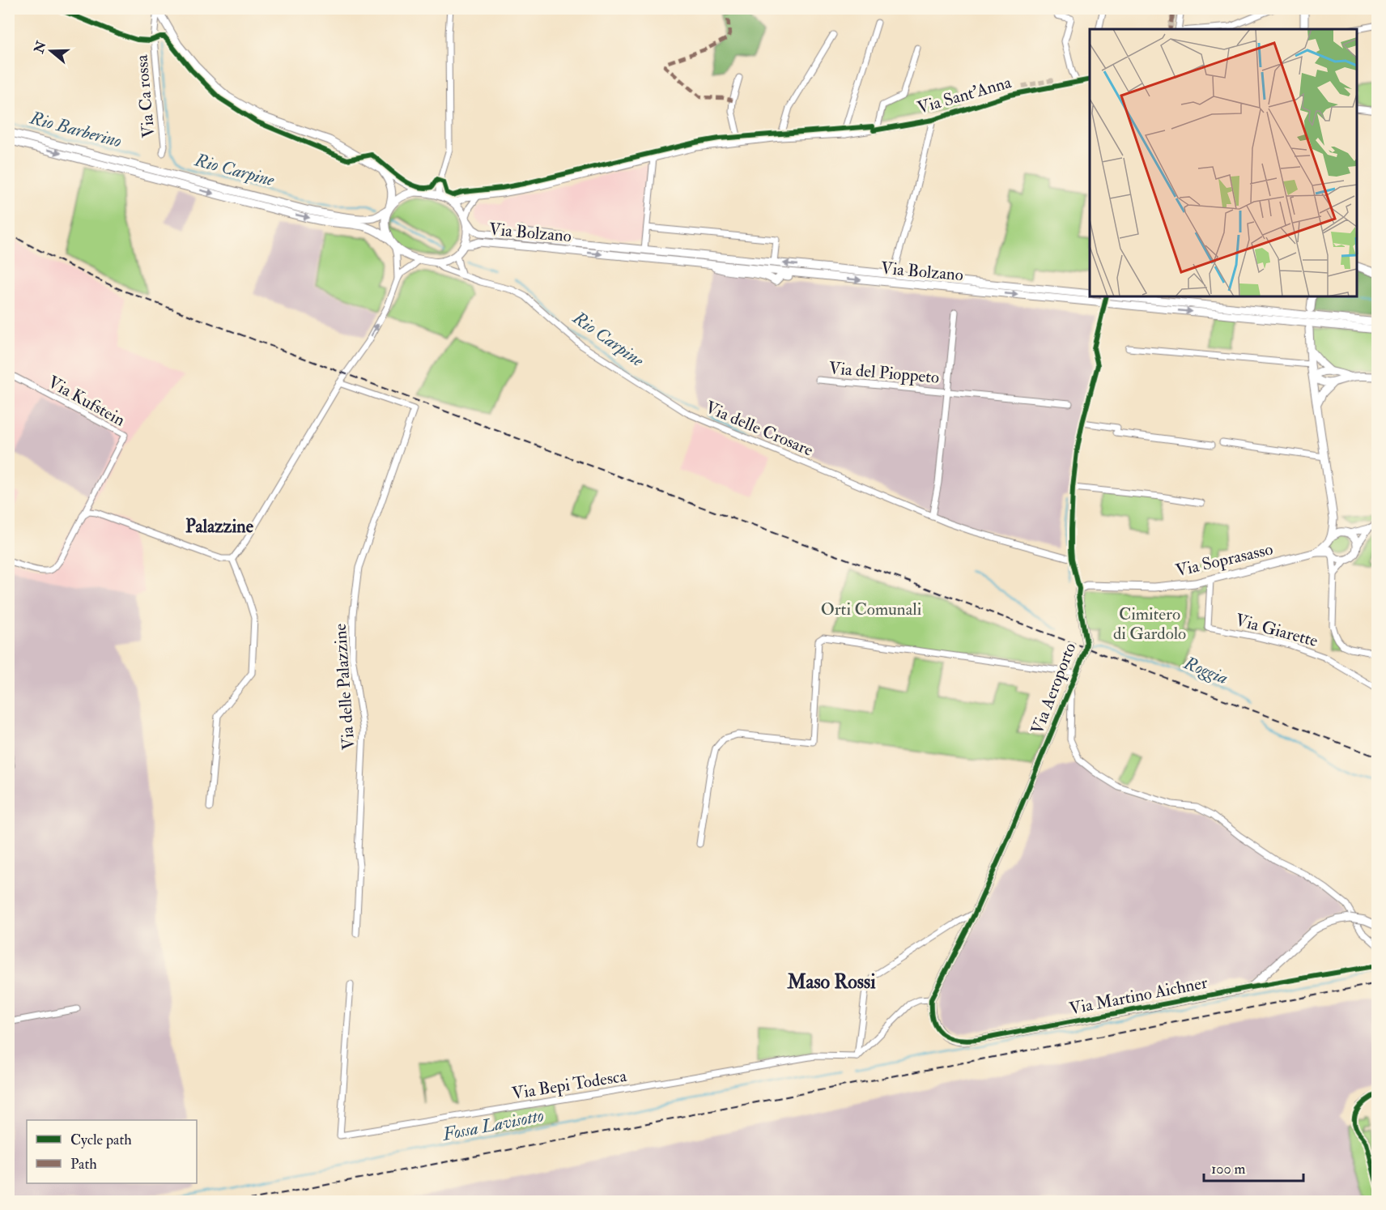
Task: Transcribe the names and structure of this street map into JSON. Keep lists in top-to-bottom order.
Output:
{
  "streets": {
    "main road": [
      "Via Bolzano",
      "Via Soprasasso",
      "Via Aeroporto",
      "Via Martino Aichner"
    ],
    "street": [
      "Via Sant'Anna",
      "Via Ca rossa",
      "Via del Pioppeto",
      "Via Kufstein",
      "Via delle Crosare",
      "Via Giarette",
      "Via delle Palazzine",
      "Via Bepi Todesca"
    ]
  },
  "crossings": [
    ["Via Sant'Anna", "Via Bolzano"],
    ["Via Sant'Anna", "Via delle Crosare"],
    ["Via Bolzano", "Via delle Crosare"],
    ["Via del Pioppeto", "Via delle Crosare"],
    ["Via delle Crosare", "Via Aeroporto"],
    ["Via Soprasasso", "Via Giarette"],
    ["Via Soprasasso", "Via Aeroporto"],
    ["Via Aeroporto", "Via Martino Aichner"]
  ],
  "districts": ["Palazzine", "Maso Rossi"],
  "water": [
    "Rio Barberino",
    "Rio Carpine",
    "Roggia",
    "Fossa Lavisotto"
  ],
  "parks": ["Orti Comunali", "Cimitero di Gardolo"],
  "legend": ["Cycle path", "Path"],
  "scale_bar": "100 m",
  "north": "left"
}
